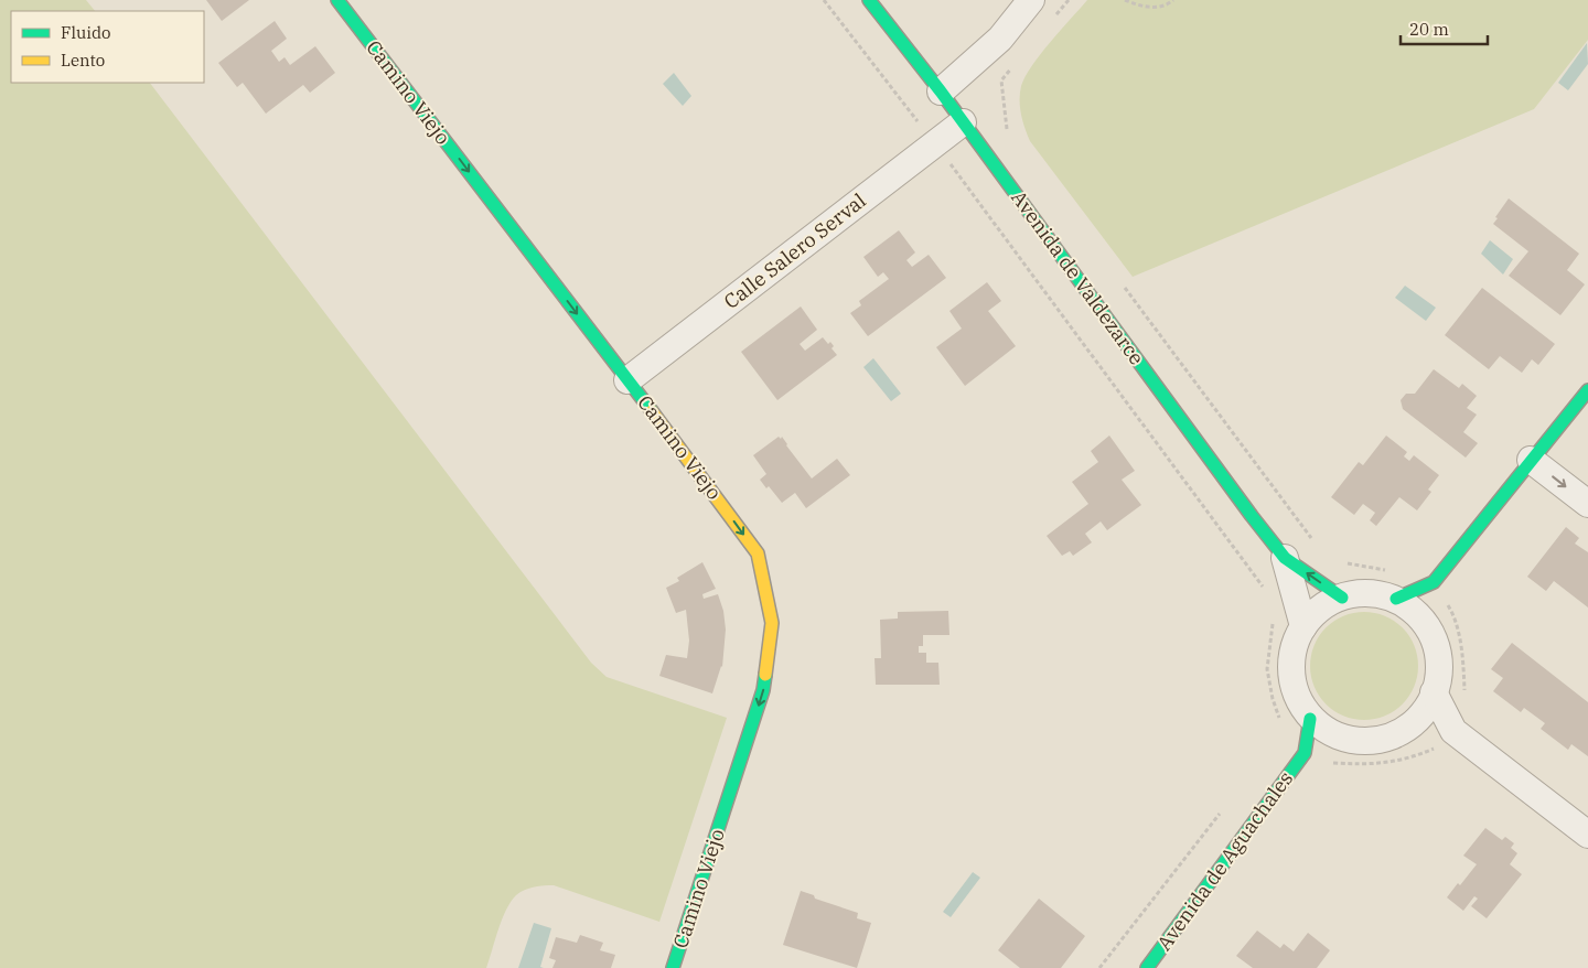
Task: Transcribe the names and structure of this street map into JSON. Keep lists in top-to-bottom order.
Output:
{
  "streets": {
    "street": [
      "Camino Viejo",
      "Calle Salero Serval",
      "Avenida de Valdezarce",
      "Avenida de Aguachales"
    ]
  },
  "crossings": [
    ["Camino Viejo", "Calle Salero Serval"],
    ["Calle Salero Serval", "Avenida de Valdezarce"],
    ["Avenida de Valdezarce", "Avenida de Aguachales"]
  ],
  "one_way": ["Camino Viejo"],
  "legend": ["Fluido", "Lento"],
  "scale_bar": "20 m"
}
